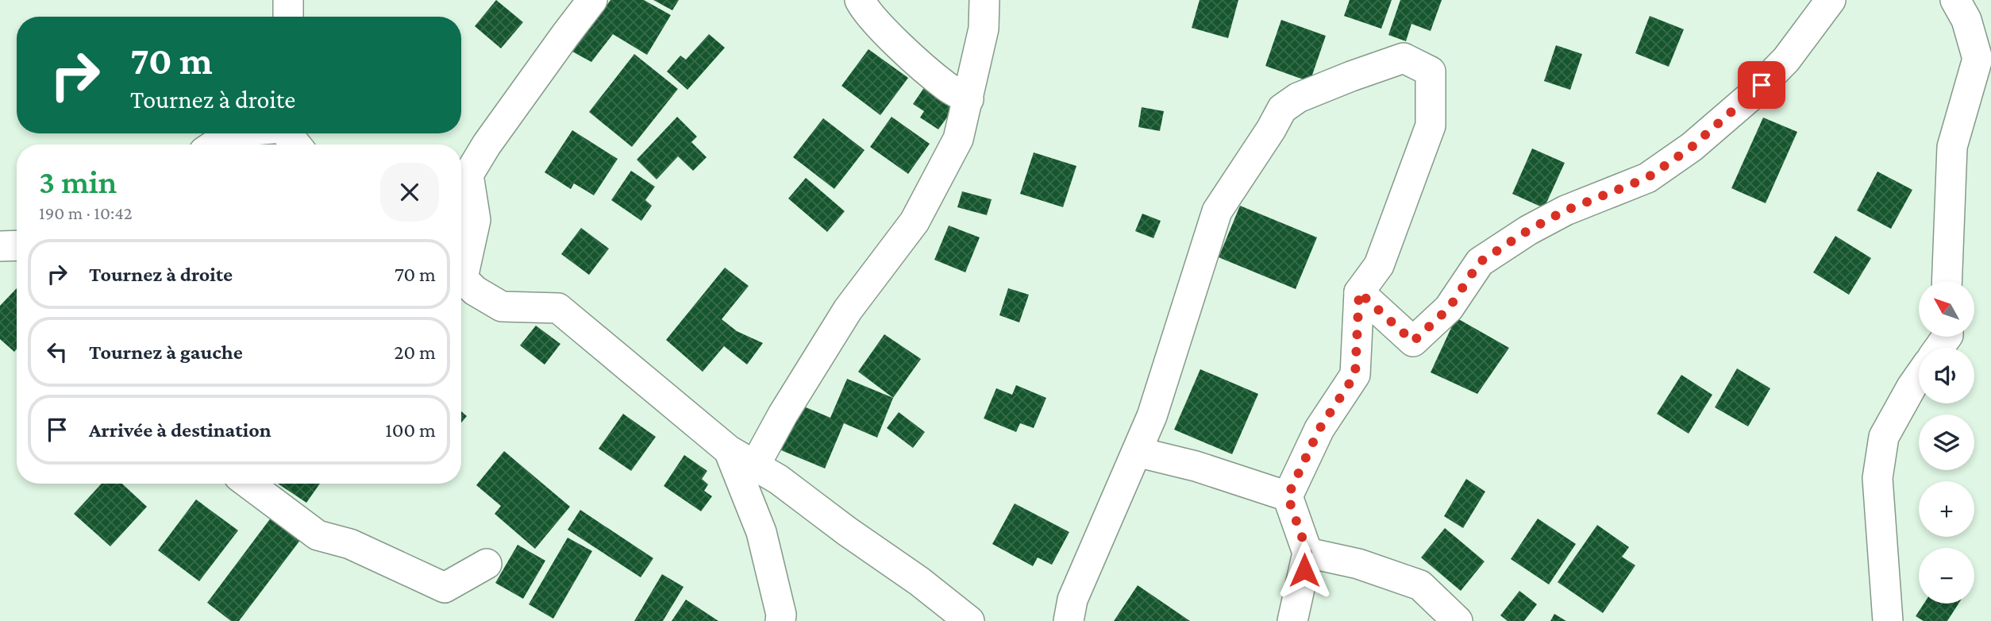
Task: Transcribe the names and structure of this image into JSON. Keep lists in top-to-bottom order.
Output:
{
  "north": "top left",
  "page": {
    "turn": ["70 m", "Tournez à droite"],
    "heading": ["3 min", "190 m · 10:42"],
    "list": [
      {
        "name": "Tournez à droite",
        "value": "70 m"
      },
      {
        "name": "Tournez à gauche",
        "value": "20 m"
      },
      {
        "name": "Arrivée à destination",
        "value": "100 m"
      }
    ],
    "map_buttons": ["+", "−"]
  }
}
